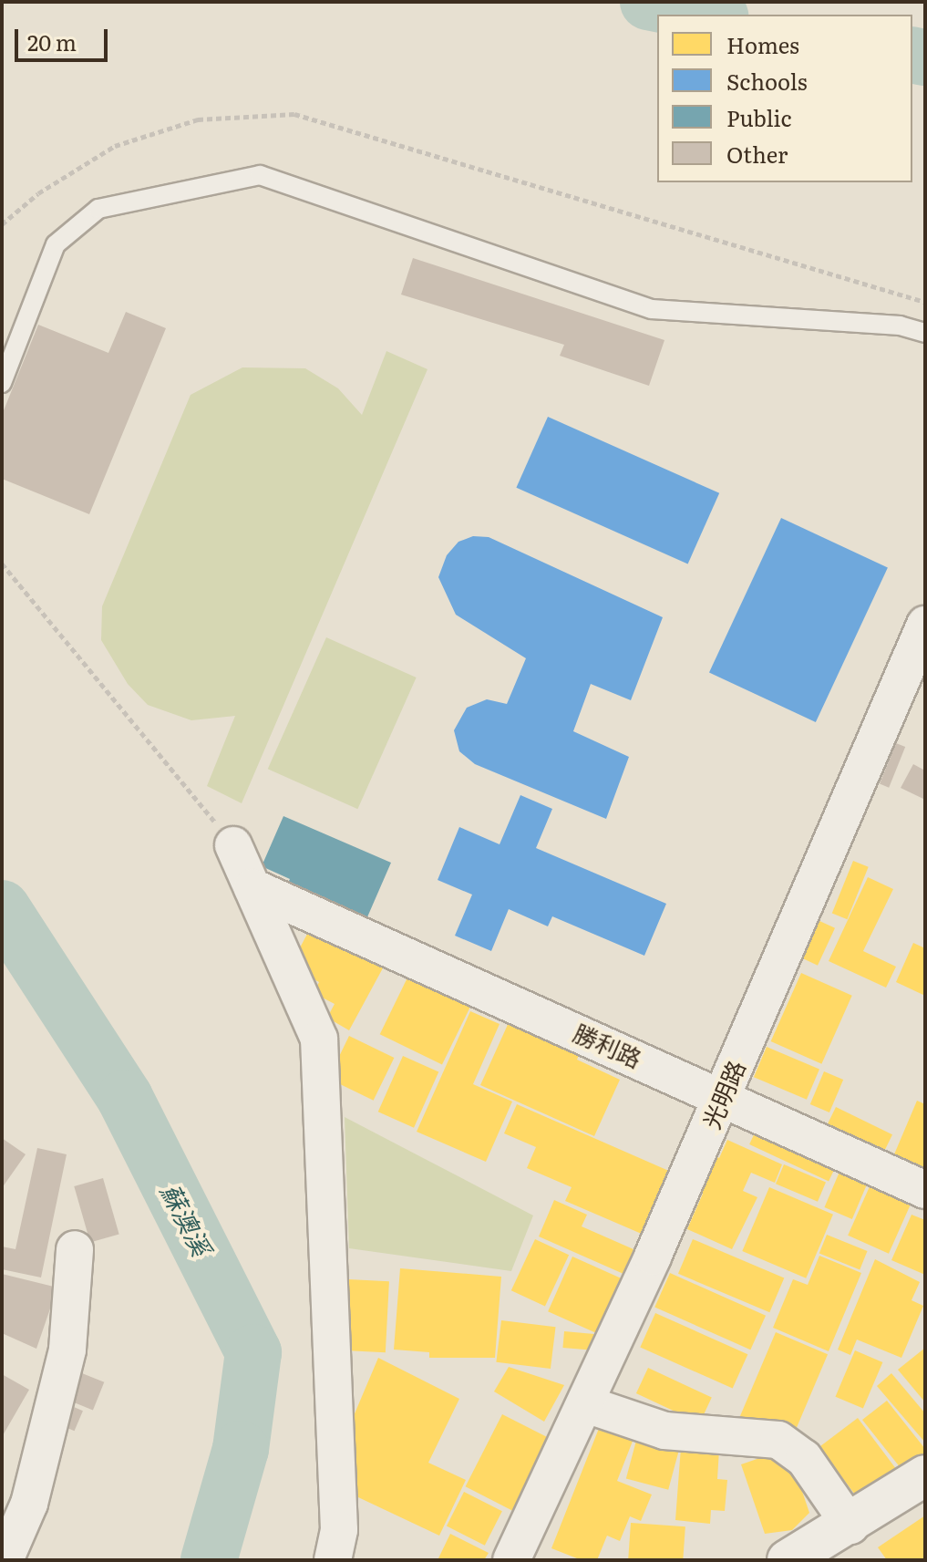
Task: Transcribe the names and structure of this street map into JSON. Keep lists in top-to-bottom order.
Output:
{
  "streets": {
    "street": ["勝利路", "光明路"]
  },
  "crossings": [
    ["勝利路", "光明路"]
  ],
  "water": ["蘇澳溪"],
  "legend": [
    "Homes",
    "Schools",
    "Public",
    "Other"
  ],
  "scale_bar": "20 m"
}
